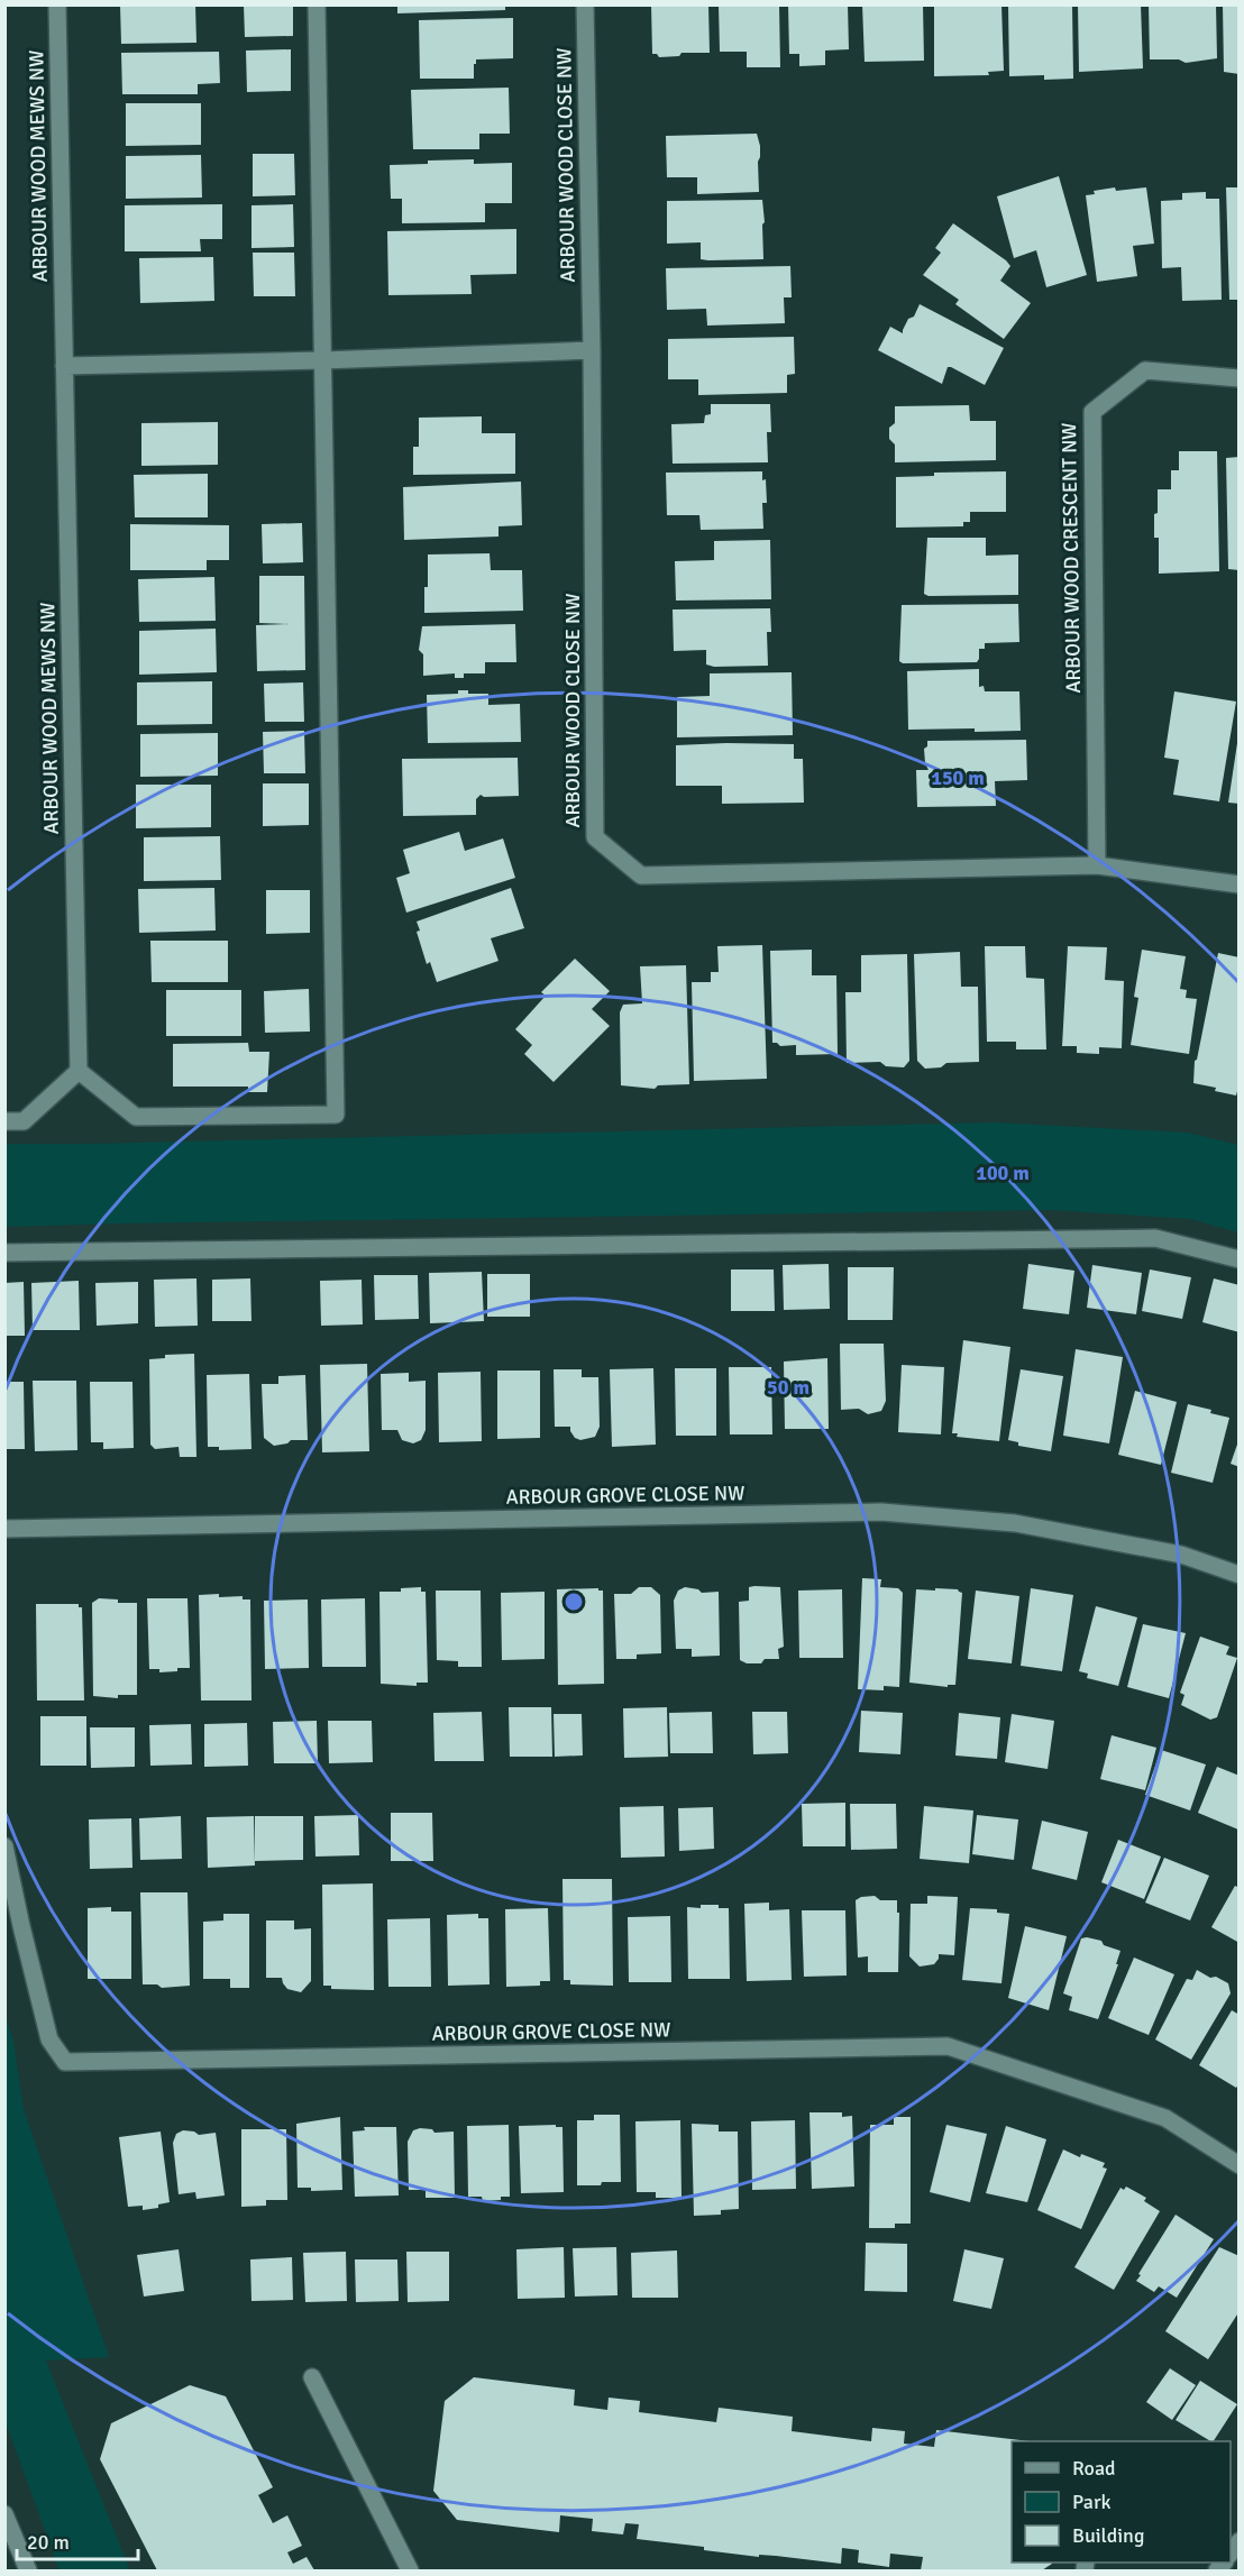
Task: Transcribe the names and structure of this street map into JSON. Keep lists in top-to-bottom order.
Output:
{
  "streets": {
    "street": [
      "ARBOUR WOOD CLOSE NW",
      "ARBOUR WOOD MEWS NW",
      "ARBOUR WOOD CRESCENT NW",
      "ARBOUR GROVE CLOSE NW"
    ]
  },
  "crossings": [
    ["ARBOUR WOOD CLOSE NW", "ARBOUR WOOD CRESCENT NW"]
  ],
  "legend": ["Road", "Park", "Building"],
  "scale_bar": "20 m",
  "rings": ["150 m", "100 m", "50 m"]
}
